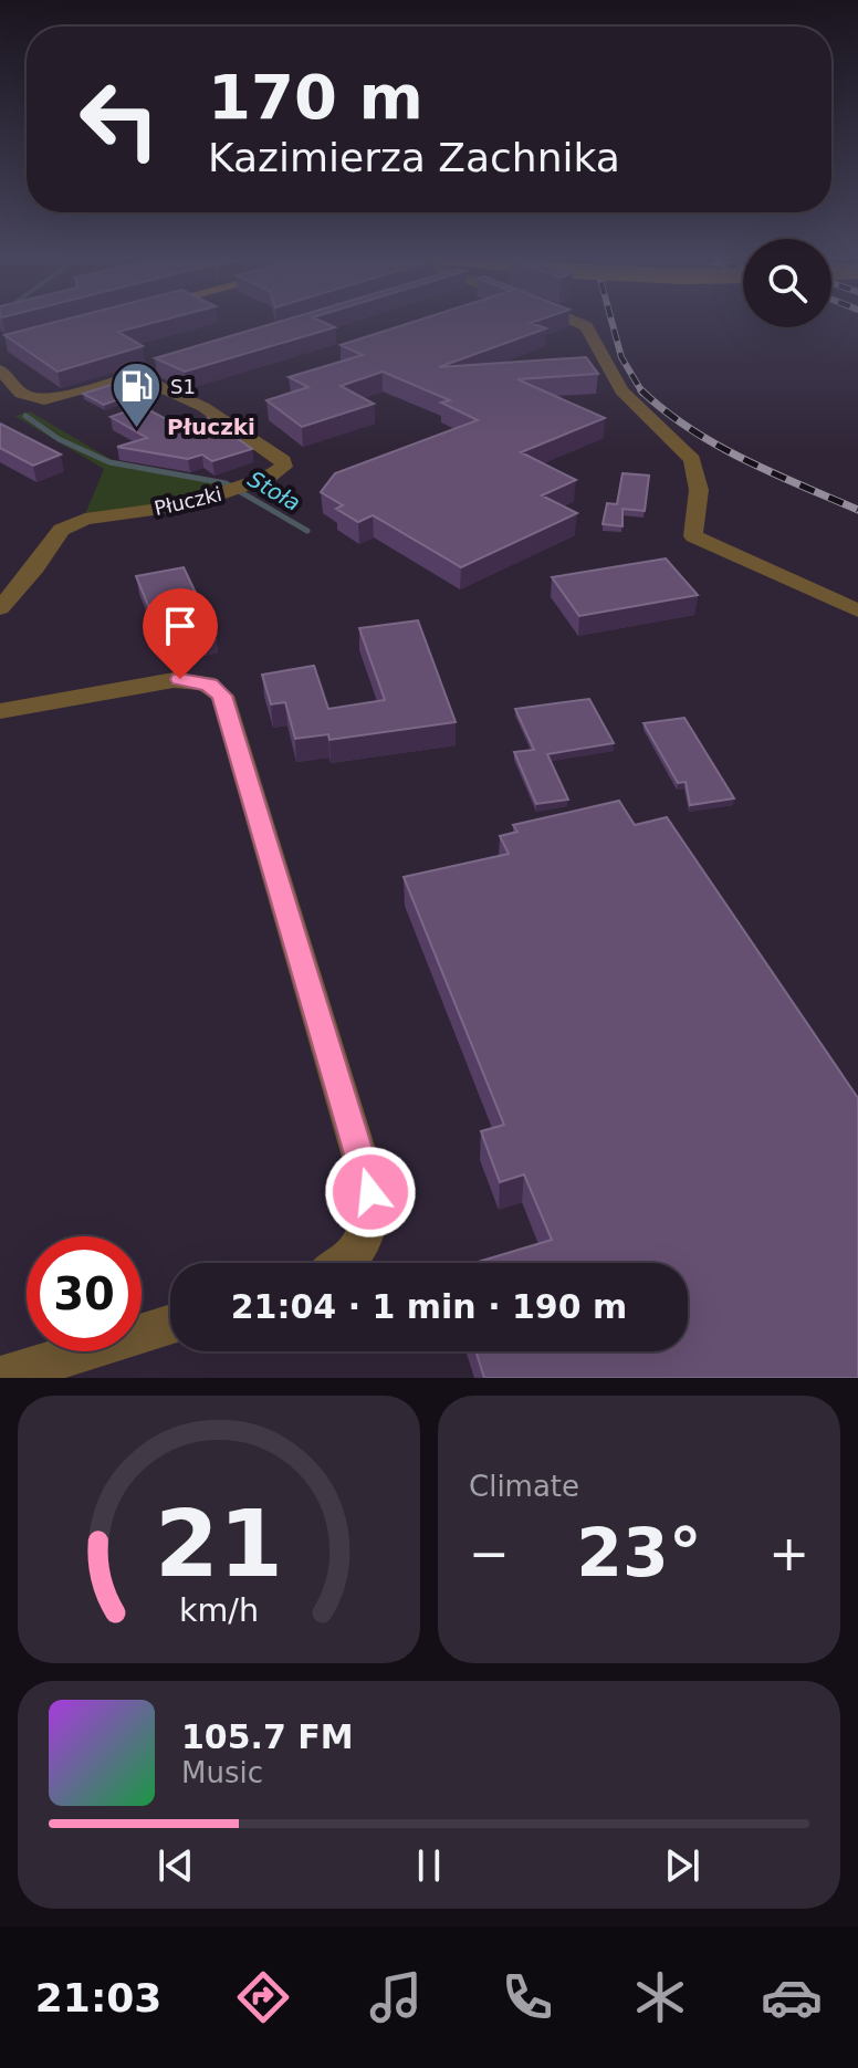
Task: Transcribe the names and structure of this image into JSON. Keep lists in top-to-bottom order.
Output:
{
  "streets": {
    "street": ["Płuczki"]
  },
  "districts": ["Płuczki"],
  "water": ["Stoła"],
  "places": {
    "fuel station": ["S1"]
  },
  "page": {
    "turn": ["170 m", "Kazimierza Zachnika"],
    "limit": "30",
    "trip": "21:04 · 1 min · 190 m",
    "tile": "Climate",
    "heat": ["−", "23°", "+"],
    "song": ["105.7 FM", "Music"],
    "tabs": "21:03",
    "gauge": ["21", "km/h"]
  }
}
